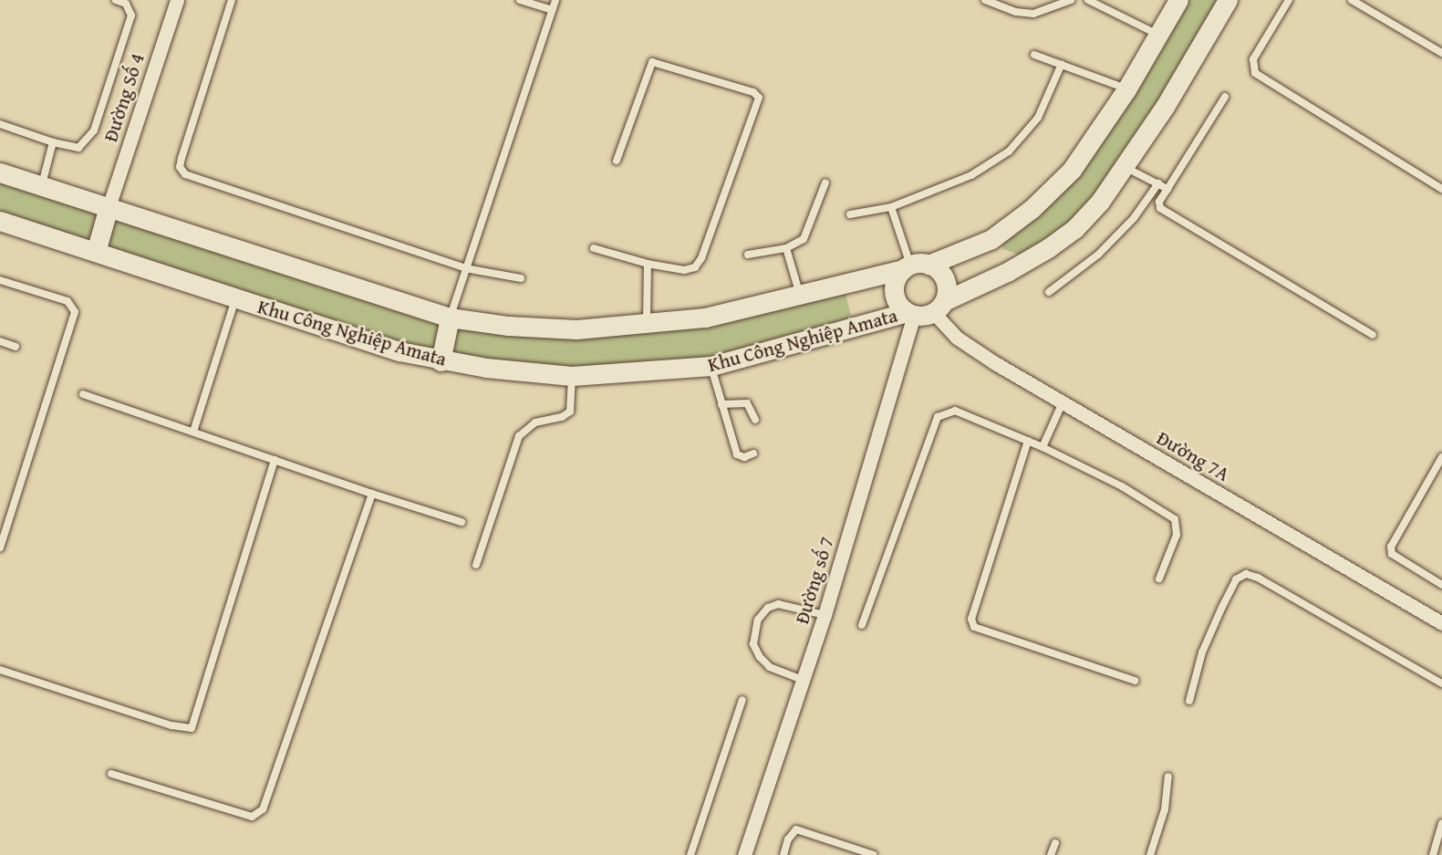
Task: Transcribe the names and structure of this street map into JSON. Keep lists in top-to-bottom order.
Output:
{
  "streets": {
    "street": [
      "Đường Số 4",
      "Khu Công Nghiệp Amata",
      "Đường 7A",
      "Đường số 7"
    ]
  },
  "crossings": [
    ["Khu Công Nghiệp Amata", "Đường 7A"],
    ["Khu Công Nghiệp Amata", "Đường số 7"],
    ["Đường 7A", "Đường số 7"]
  ]
}
